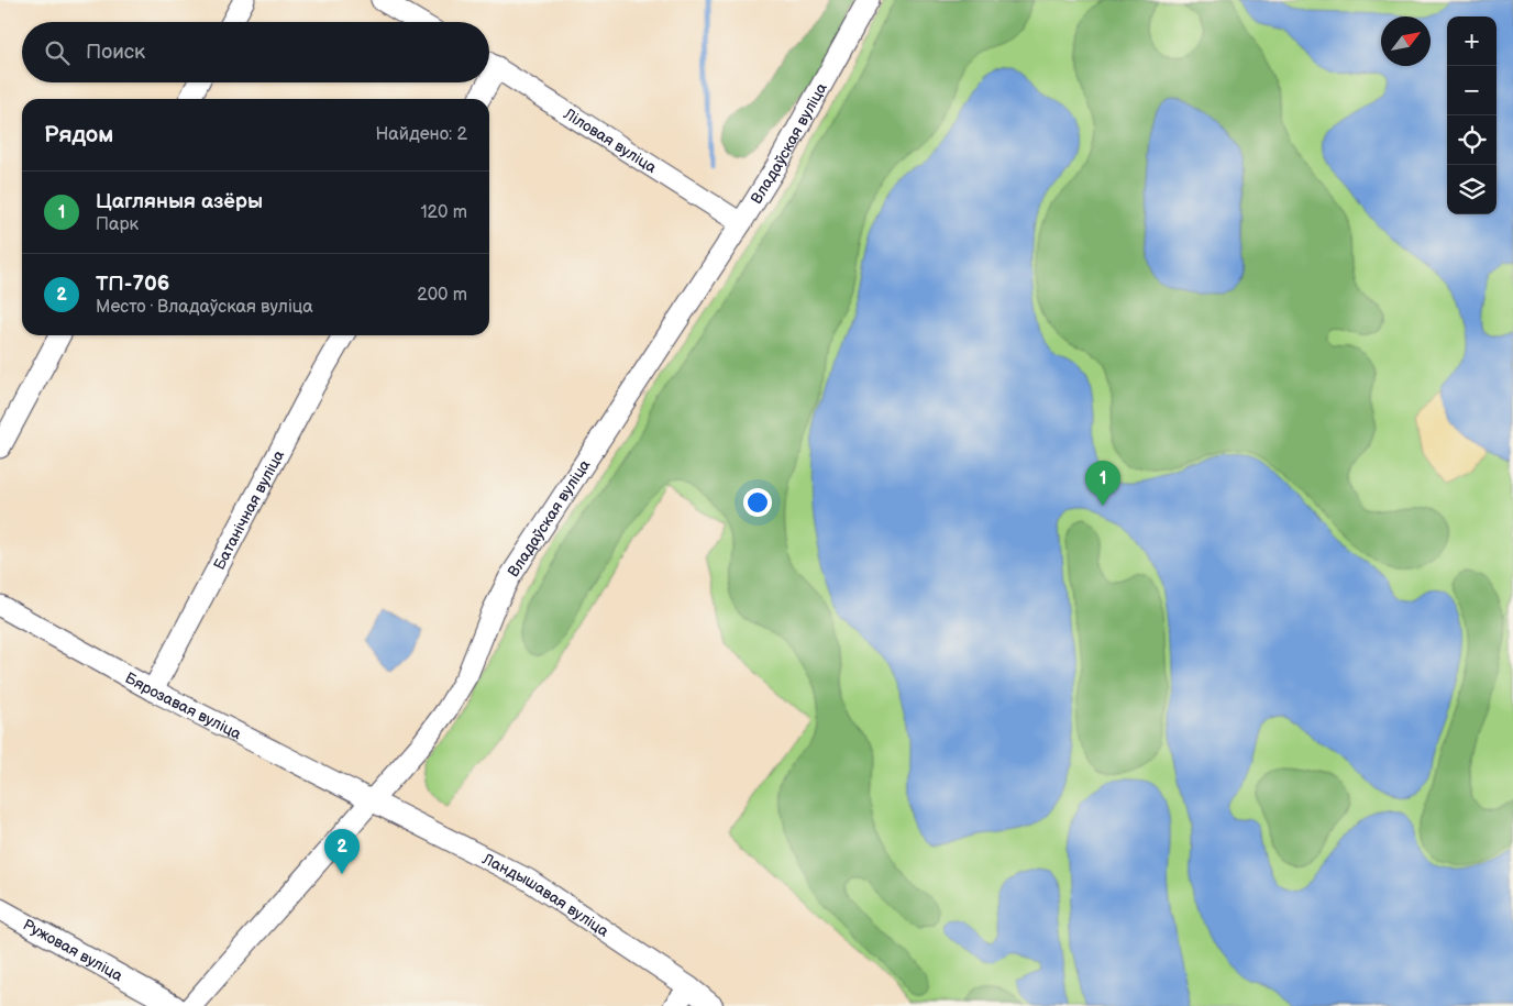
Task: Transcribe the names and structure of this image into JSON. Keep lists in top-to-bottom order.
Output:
{
  "streets": {
    "street": [
      "Ліловая вуліца",
      "Владаўская вуліца",
      "Батанічная вуліца",
      "Бярозавая вуліца",
      "Ландышавая вуліца",
      "Ружовая вуліца"
    ]
  },
  "crossings": [
    ["Ліловая вуліца", "Владаўская вуліца"],
    ["Владаўская вуліца", "Бярозавая вуліца"],
    ["Владаўская вуліца", "Ландышавая вуліца"],
    ["Батанічная вуліца", "Бярозавая вуліца"],
    ["Бярозавая вуліца", "Ландышавая вуліца"]
  ],
  "north": "top right",
  "page": {
    "map_buttons": ["+", "−"],
    "search": "Поиск",
    "heading": ["Рядом", "Найдено: 2"],
    "list": [
      {
        "mark": "1",
        "name": "Цагляныя азёры",
        "note": "Парк",
        "value": "120 m"
      },
      {
        "mark": "2",
        "name": "ТП-706",
        "note": "Место · Владаўская вуліца",
        "value": "200 m"
      }
    ],
    "pins": ["1", "2"]
  }
}
